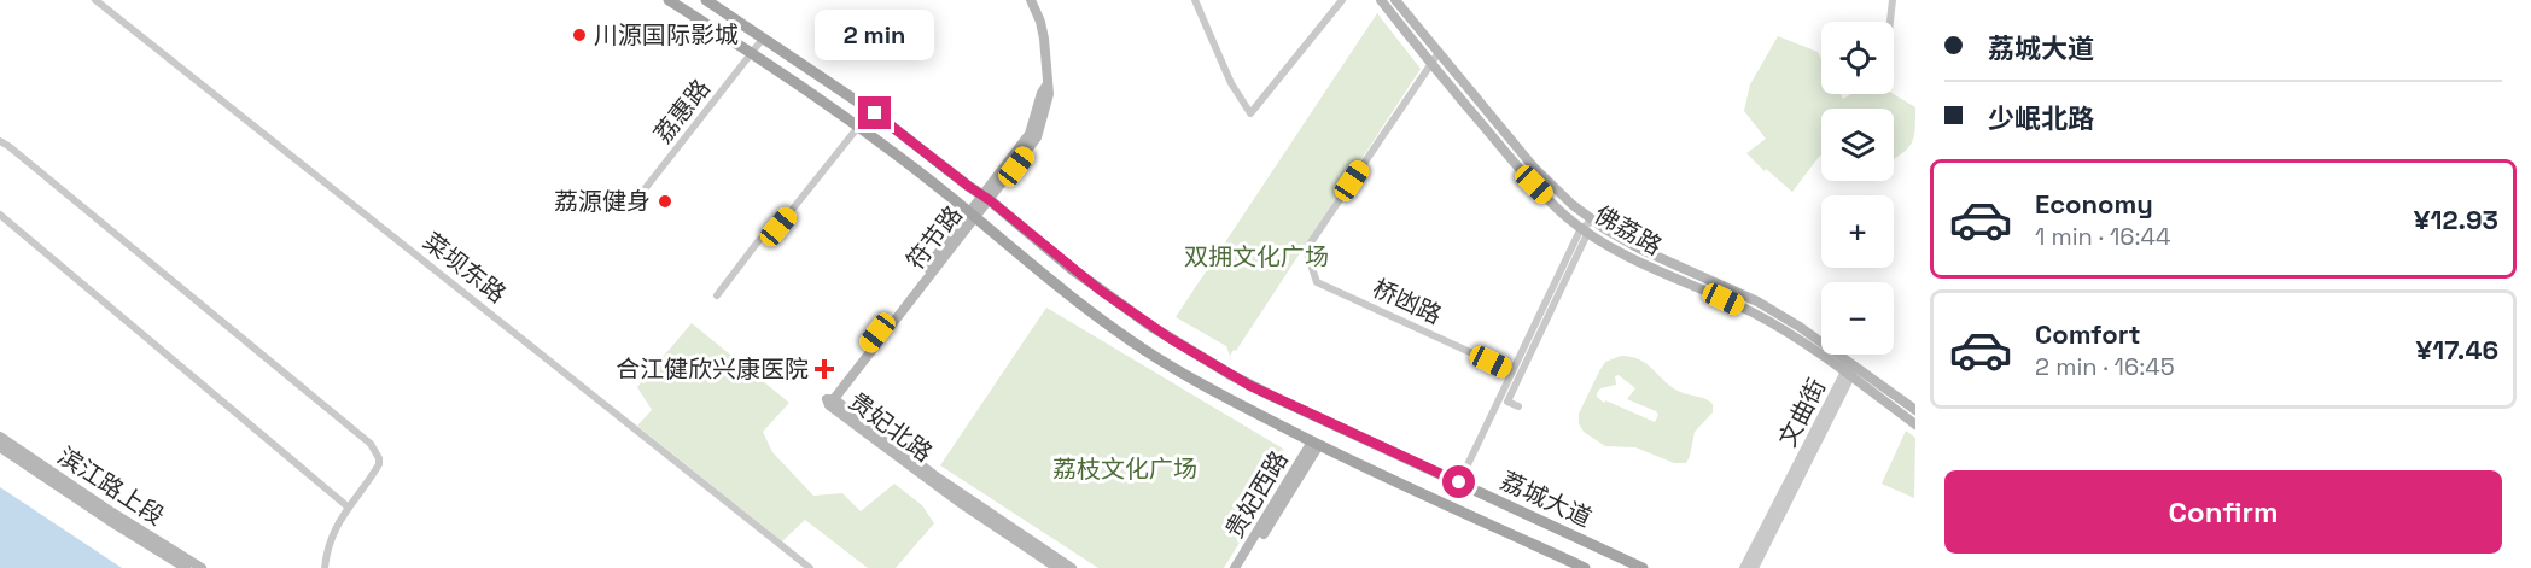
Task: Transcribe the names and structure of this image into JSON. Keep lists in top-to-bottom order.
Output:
{
  "streets": {
    "main road": [
      "佛荔路",
      "符节路",
      "贵妃北路",
      "滨江路上段",
      "贵妃西路",
      "荔城大道"
    ],
    "street": [
      "荔惠路",
      "菜坝东路",
      "桥凼路",
      "文曲街"
    ]
  },
  "crossings": [
    ["荔惠路", "荔城大道"],
    ["佛荔路", "桥凼路"],
    ["佛荔路", "文曲街"],
    ["符节路", "贵妃北路"],
    ["符节路", "荔城大道"],
    ["贵妃西路", "荔城大道"]
  ],
  "parks": ["双拥文化广场", "荔枝文化广场"],
  "places": {
    "other": ["川源国际影城", "荔源健身"],
    "health": ["合江健欣兴康医院"]
  },
  "page": {
    "banner": ["荔城大道", "少岷北路"],
    "bubble": "2 min",
    "map_buttons": ["+", "−"],
    "list": [
      {
        "name": "Economy",
        "note": "1 min · 16:44",
        "value": "¥12.93"
      },
      {
        "name": "Comfort",
        "note": "2 min · 16:45",
        "value": "¥17.46"
      }
    ],
    "buttons": "Confirm"
  }
}
